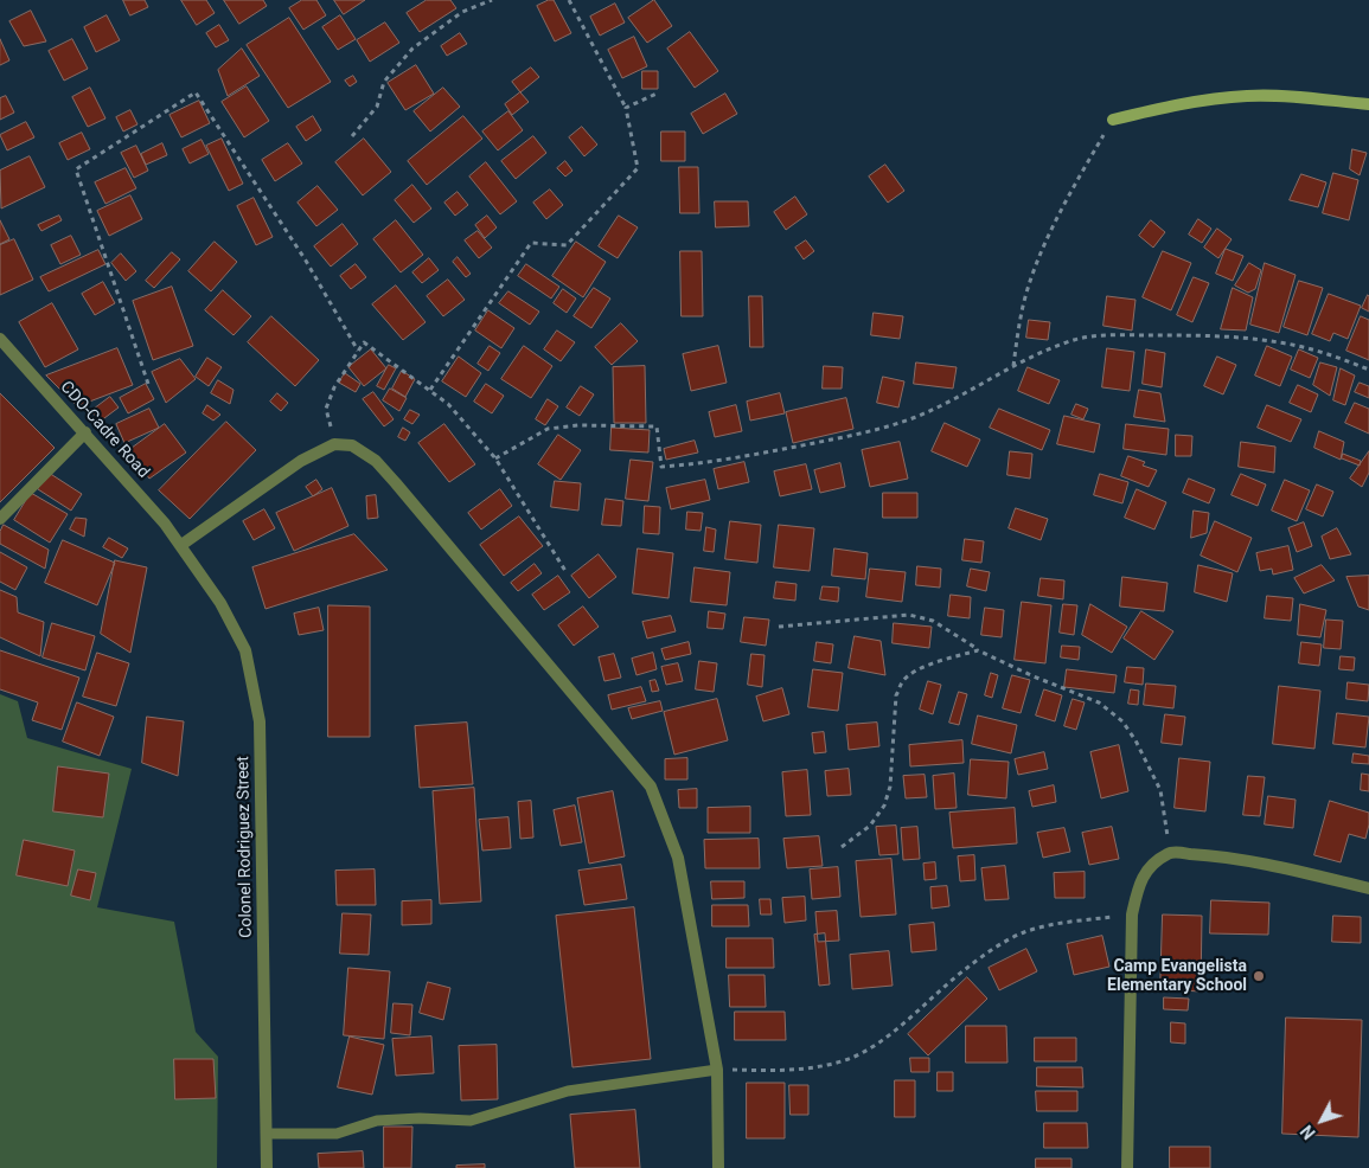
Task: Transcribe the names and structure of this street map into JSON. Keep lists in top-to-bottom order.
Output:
{
  "streets": {
    "street": ["CDO-Cadre Road", "Colonel Rodriguez Street"]
  },
  "crossings": [
    ["CDO-Cadre Road", "Colonel Rodriguez Street"]
  ],
  "places": ["Camp Evangelista Elementary School"],
  "north": "bottom left"
}
